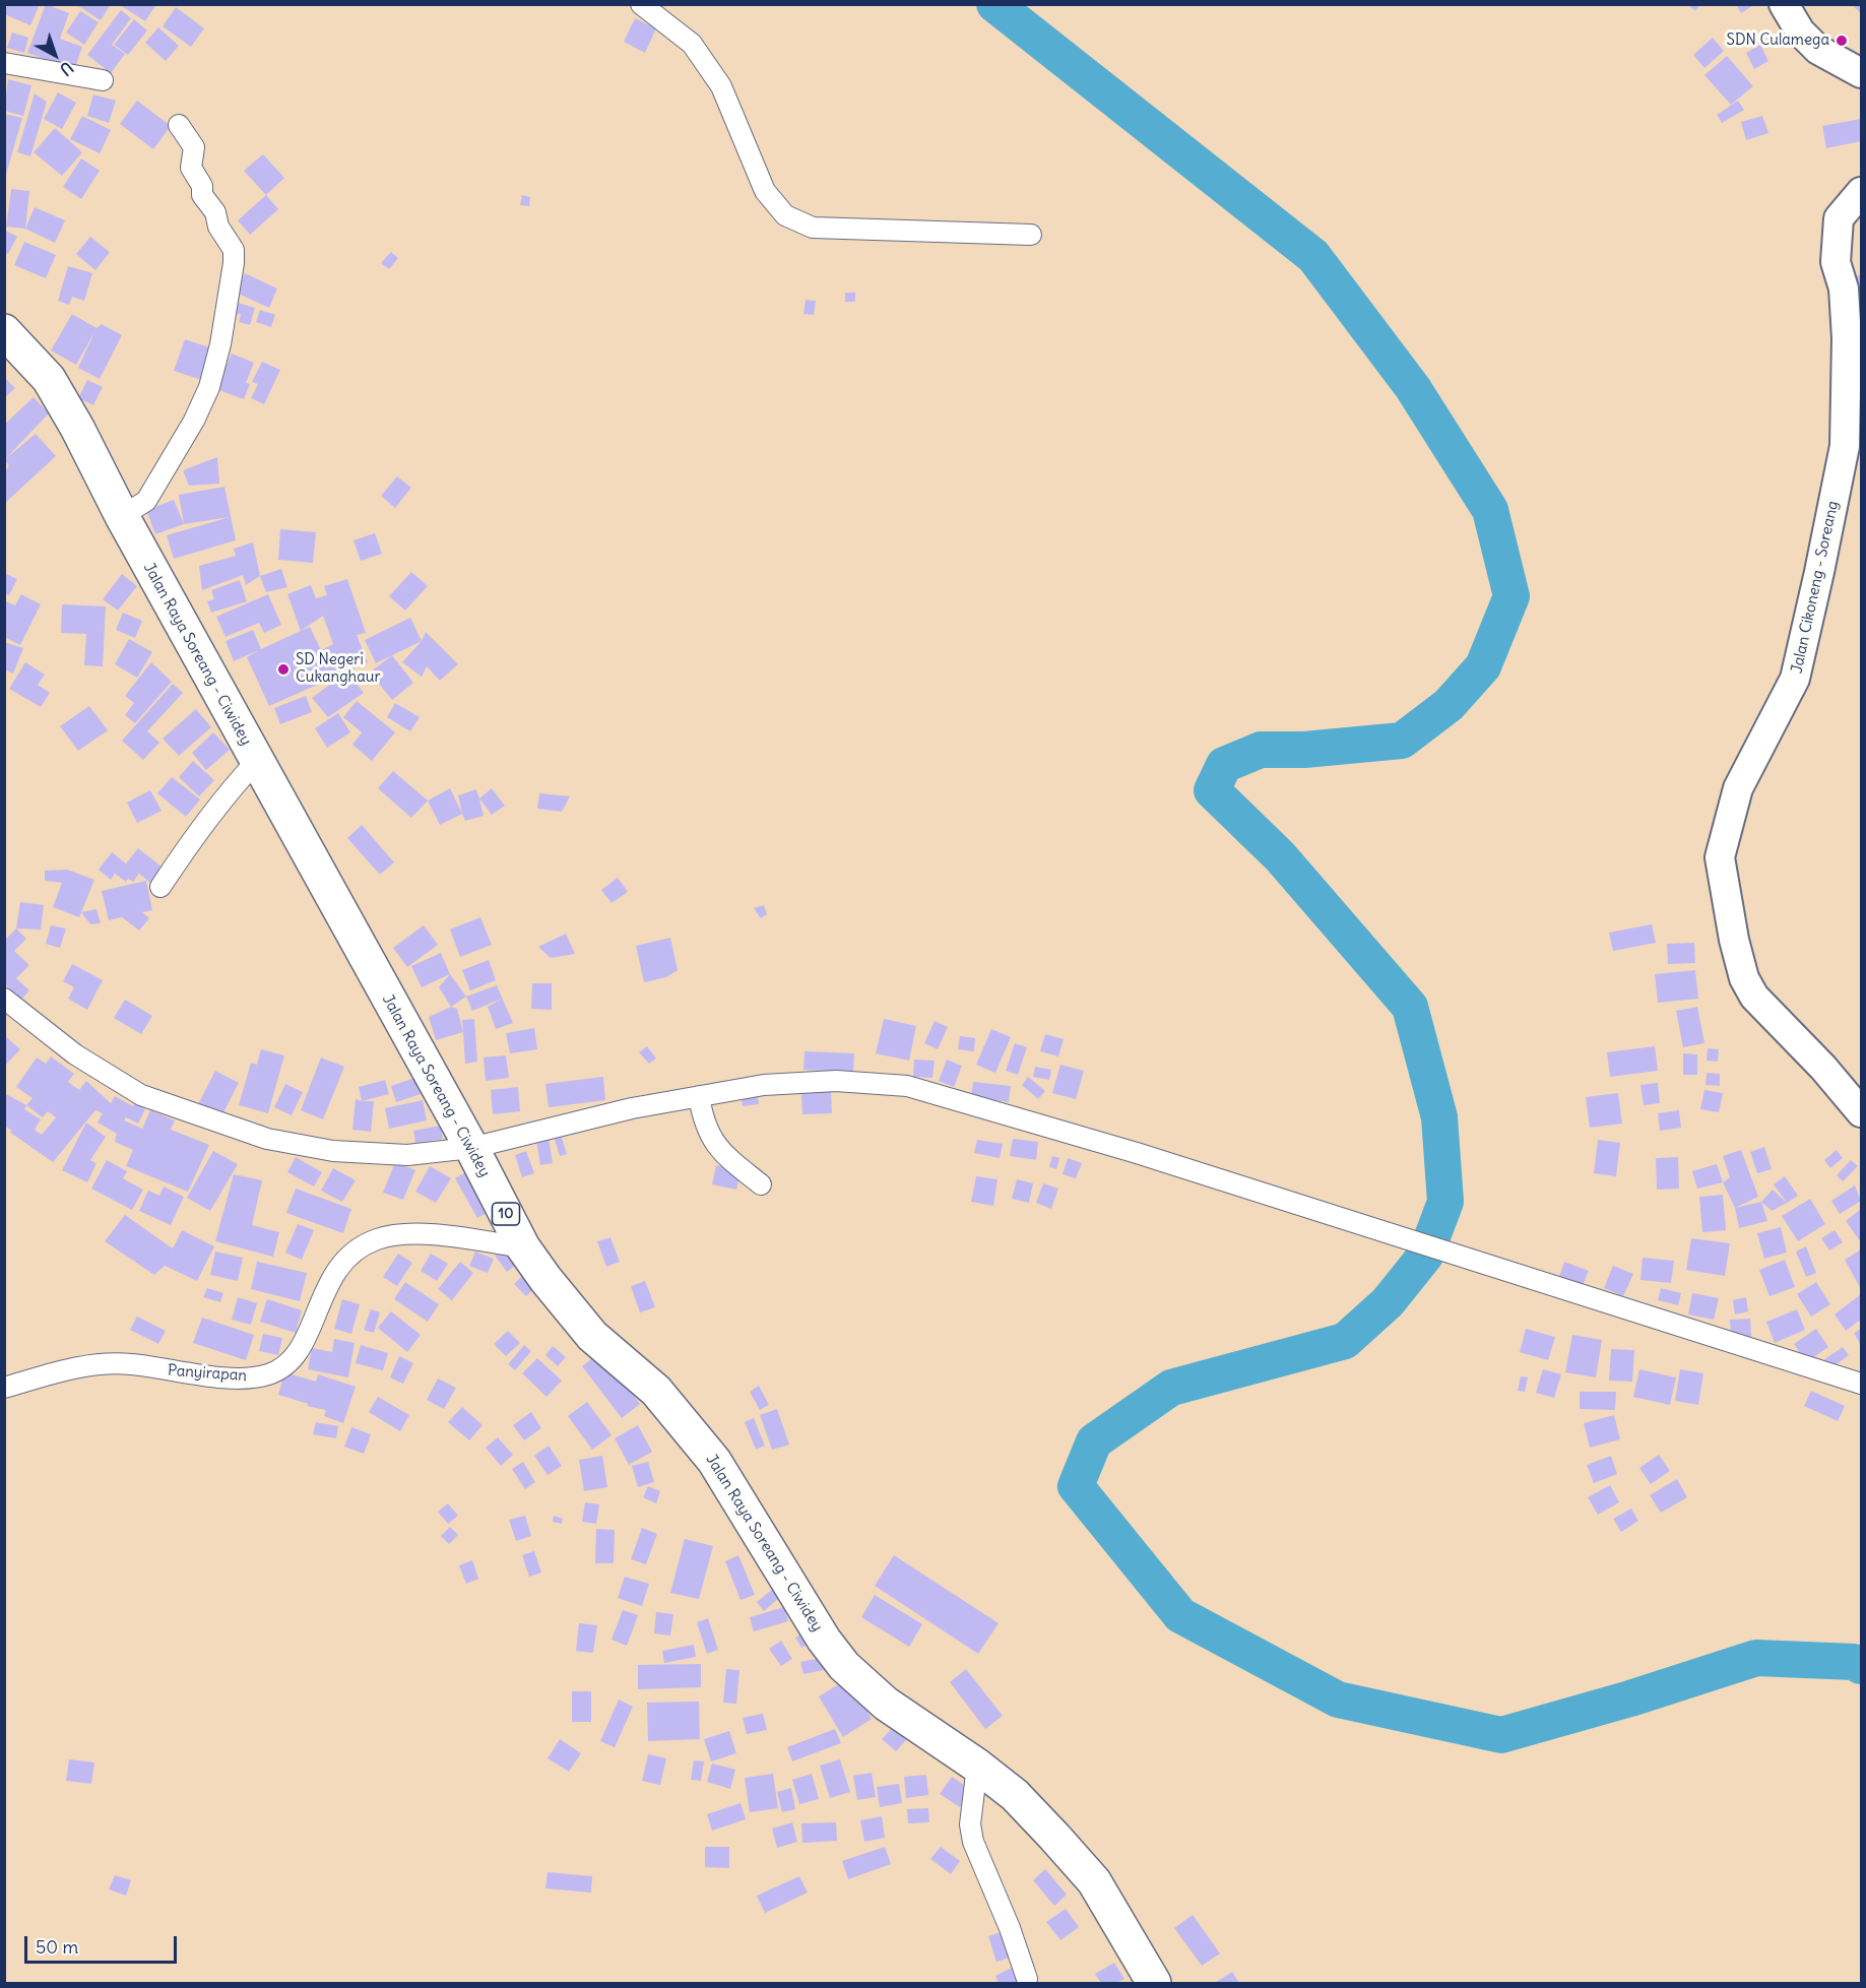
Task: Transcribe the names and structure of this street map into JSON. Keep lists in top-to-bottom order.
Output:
{
  "streets": {
    "highway": ["Jalan Raya Soreang - Ciwidey", "10"],
    "street": ["Jalan Cikoneng - Soreang", "Panyirapan"]
  },
  "crossings": [
    ["Jalan Raya Soreang - Ciwidey", "Panyirapan"]
  ],
  "places": ["SDN Culamega", "SD Negeri Cukanghaur"],
  "scale_bar": "50 m",
  "north": "bottom right"
}
